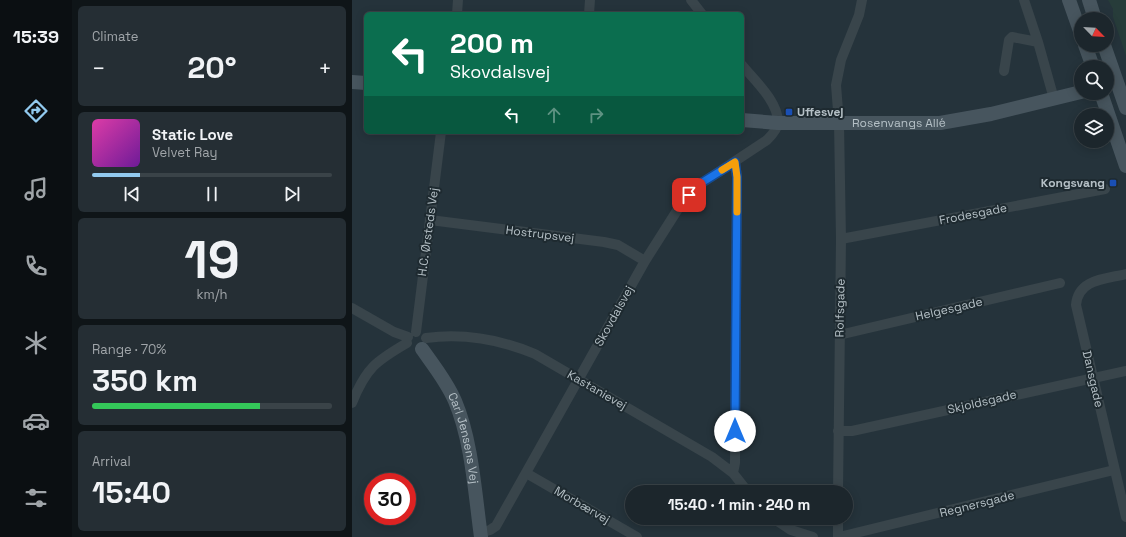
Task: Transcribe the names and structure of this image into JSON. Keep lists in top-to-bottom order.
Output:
{
  "streets": {
    "street": [
      "Rosenvangs Allé",
      "Frodesgade",
      "H.C. Ørsteds Vej",
      "Hostrupsvej",
      "Rolfsgade",
      "Helgesgade",
      "Skovdalsvej",
      "Dansgade",
      "Kastanievej",
      "Skjoldsgade",
      "Carl Jensens Vej",
      "Regnersgade",
      "Morbærvej"
    ]
  },
  "crossings": [
    ["Rosenvangs Allé", "Rolfsgade"],
    ["Rosenvangs Allé", "Skovdalsvej"],
    ["Frodesgade", "Rolfsgade"],
    ["H.C. Ørsteds Vej", "Hostrupsvej"],
    ["Hostrupsvej", "Skovdalsvej"],
    ["Rolfsgade", "Helgesgade"],
    ["Rolfsgade", "Skjoldsgade"],
    ["Skovdalsvej", "Kastanievej"],
    ["Skovdalsvej", "Carl Jensens Vej"],
    ["Skovdalsvej", "Morbærvej"],
    ["Dansgade", "Skjoldsgade"],
    ["Dansgade", "Regnersgade"],
    ["Kastanievej", "Carl Jensens Vej"]
  ],
  "places": {
    "transit": ["Uffesvej", "Kongsvang"]
  },
  "north": "bottom right",
  "page": {
    "tabs": "15:39",
    "tile": [
      "Climate",
      ["19", "km/h"],
      ["Range · 70%", "350 km"],
      ["Arrival", "15:40"]
    ],
    "turn": ["200 m", "Skovdalsvej"],
    "heat": ["−", "20°", "+"],
    "song": ["Static Love", "Velvet Ray"],
    "limit": "30",
    "trip": "15:40 · 1 min · 240 m"
  }
}
